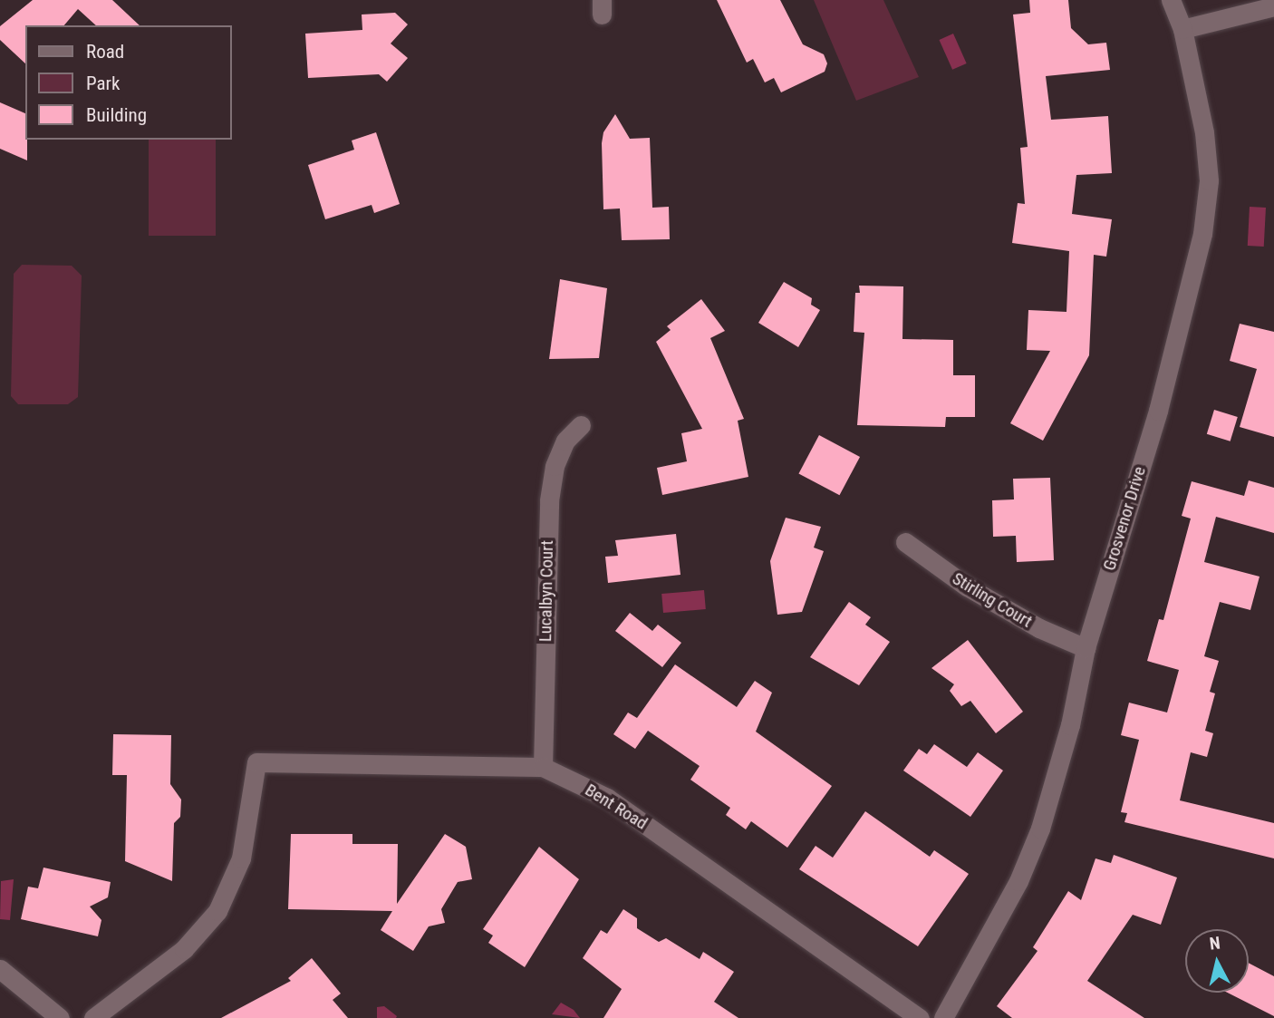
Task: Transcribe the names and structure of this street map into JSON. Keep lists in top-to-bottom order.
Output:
{
  "streets": {
    "street": [
      "Grosvenor Drive",
      "Lucalbyn Court",
      "Stirling Court",
      "Bent Road"
    ]
  },
  "crossings": [
    ["Grosvenor Drive", "Stirling Court"],
    ["Lucalbyn Court", "Bent Road"]
  ],
  "legend": ["Road", "Park", "Building"],
  "north": "top"
}
